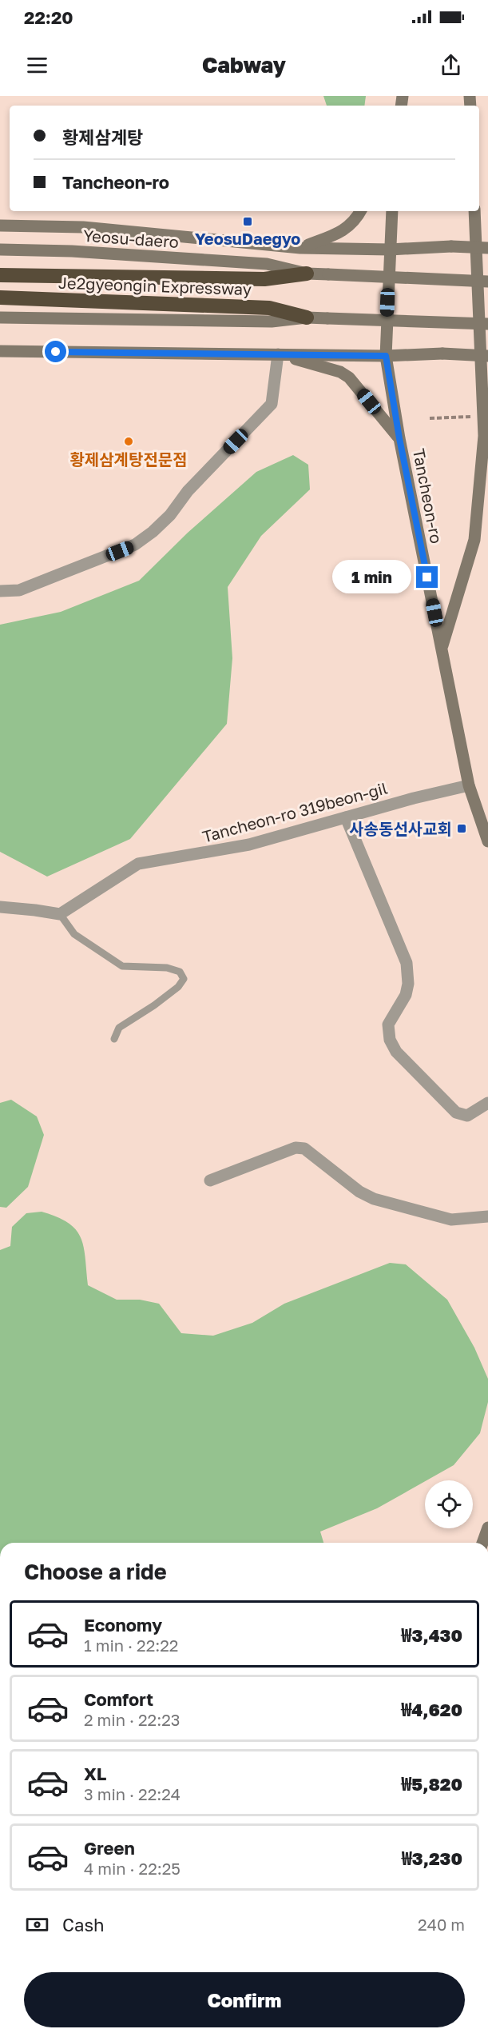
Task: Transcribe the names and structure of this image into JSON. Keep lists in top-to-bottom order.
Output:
{
  "streets": {
    "highway": ["Je2gyeongin Expressway"],
    "main road": ["Yeosu-daero", "Tancheon-ro"],
    "street": ["Tancheon-ro 319beon-gil"]
  },
  "crossings": [
    ["Yeosu-daero", "Je2gyeongin Expressway"],
    ["Tancheon-ro", "Tancheon-ro 319beon-gil"]
  ],
  "places": {
    "transit": ["YeosuDaegyo", "사송동선사교회"],
    "other": ["황제삼계탕전문점"]
  },
  "page": {
    "status": "22:20",
    "header": "Cabway",
    "banner": ["황제삼계탕", "Tancheon-ro"],
    "bubble": "1 min",
    "heading": "Choose a ride",
    "list": [
      {
        "name": "Economy",
        "note": "1 min · 22:22",
        "value": "₩3,430"
      },
      {
        "name": "Comfort",
        "note": "2 min · 22:23",
        "value": "₩4,620"
      },
      {
        "name": "XL",
        "note": "3 min · 22:24",
        "value": "₩5,820"
      },
      {
        "name": "Green",
        "note": "4 min · 22:25",
        "value": "₩3,230"
      }
    ],
    "pay": ["Cash", "240 m"],
    "buttons": "Confirm"
  }
}
